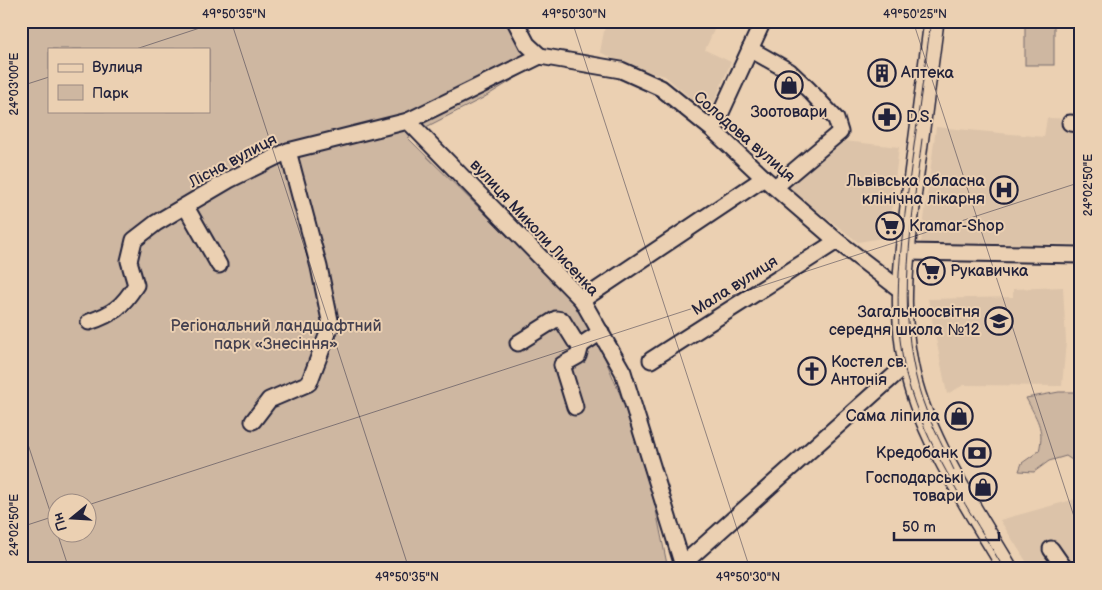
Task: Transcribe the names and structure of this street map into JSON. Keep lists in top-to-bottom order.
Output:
{
  "streets": {
    "street": [
      "Солодова вулиця",
      "Лісна вулиця",
      "вулиця Миколи Лисенка",
      "Мала вулиця"
    ]
  },
  "crossings": [
    ["Солодова вулиця", "Лісна вулиця"],
    ["Солодова вулиця", "Мала вулиця"],
    ["Лісна вулиця", "вулиця Миколи Лисенка"]
  ],
  "parks": ["Регіональний ландшафтний парк «Знесіння»"],
  "places": {
    "building": ["Аптека"],
    "shop": ["Зоотовари", "Сама ліпила", "Господарські товари"],
    "pharmacy": ["D.S."],
    "hospital": ["Львівська обласна клінічна лікарня"],
    "supermarket": ["Kramar-Shop", "Рукавичка"],
    "school or university": ["Загальноосвітня середня школа №12"],
    "church": ["Костел св. Антонія"],
    "bank": ["Кредобанк"]
  },
  "legend": ["Вулиця", "Парк"],
  "scale_bar": "50 m",
  "north": "left",
  "coordinates": [
    "49°50'35\"N",
    "49°50'30\"N",
    "49°50'25\"N",
    "24°03'00\"E",
    "24°02'50\"E"
  ]
}
